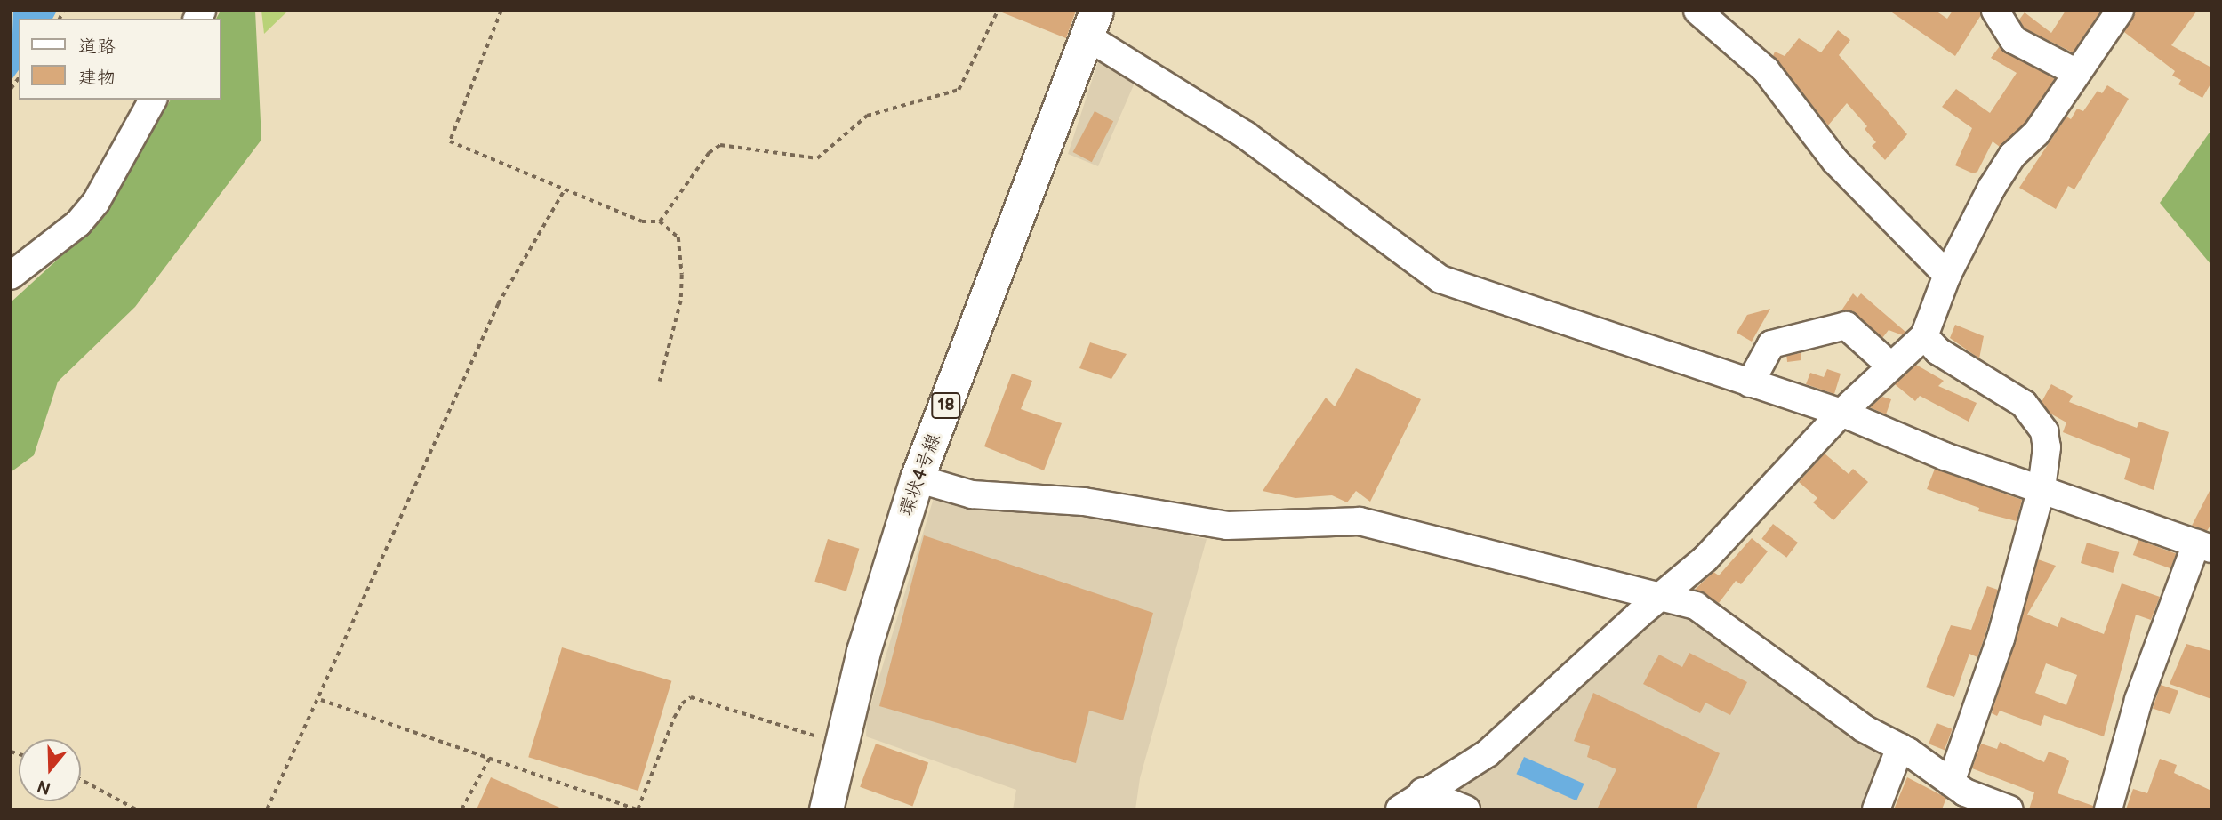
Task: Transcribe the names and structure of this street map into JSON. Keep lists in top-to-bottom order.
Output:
{
  "streets": {
    "main road": ["18", "環状4号線"]
  },
  "legend": ["道路", "建物"],
  "north": "bottom"
}
